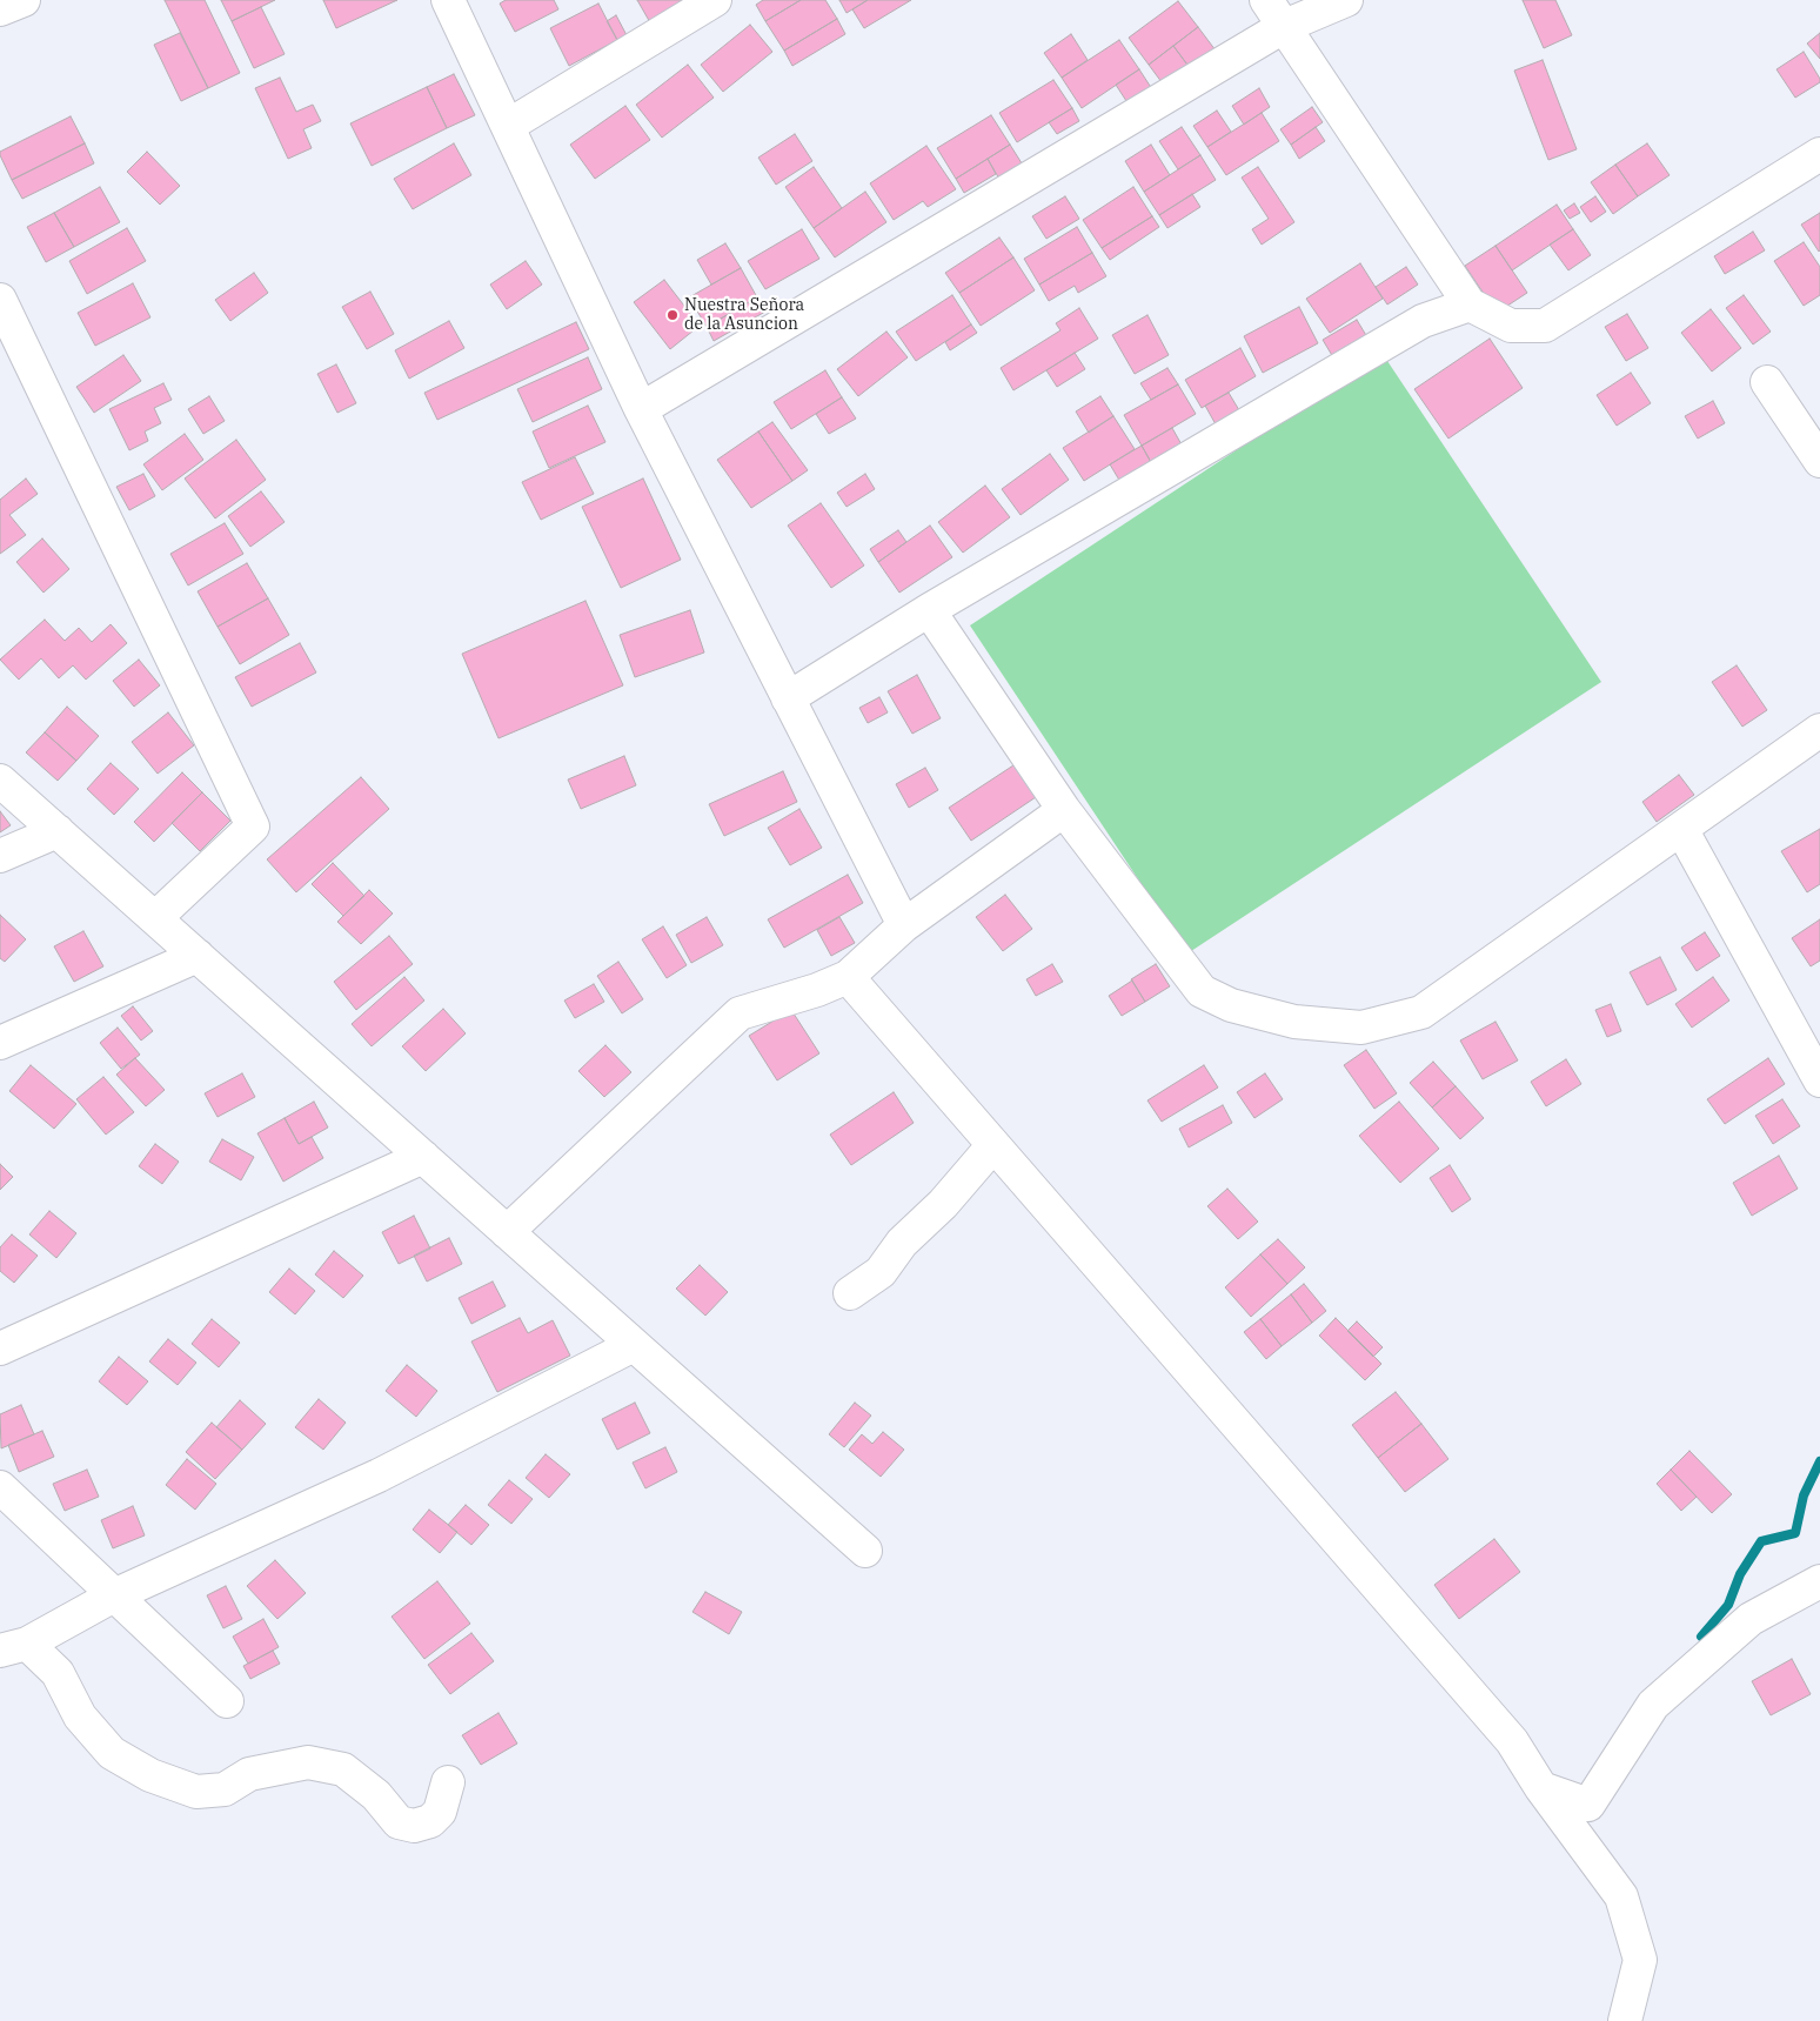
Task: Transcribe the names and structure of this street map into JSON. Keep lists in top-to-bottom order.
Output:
{
  "places": ["Nuestra Señora de la Asuncion"]
}
